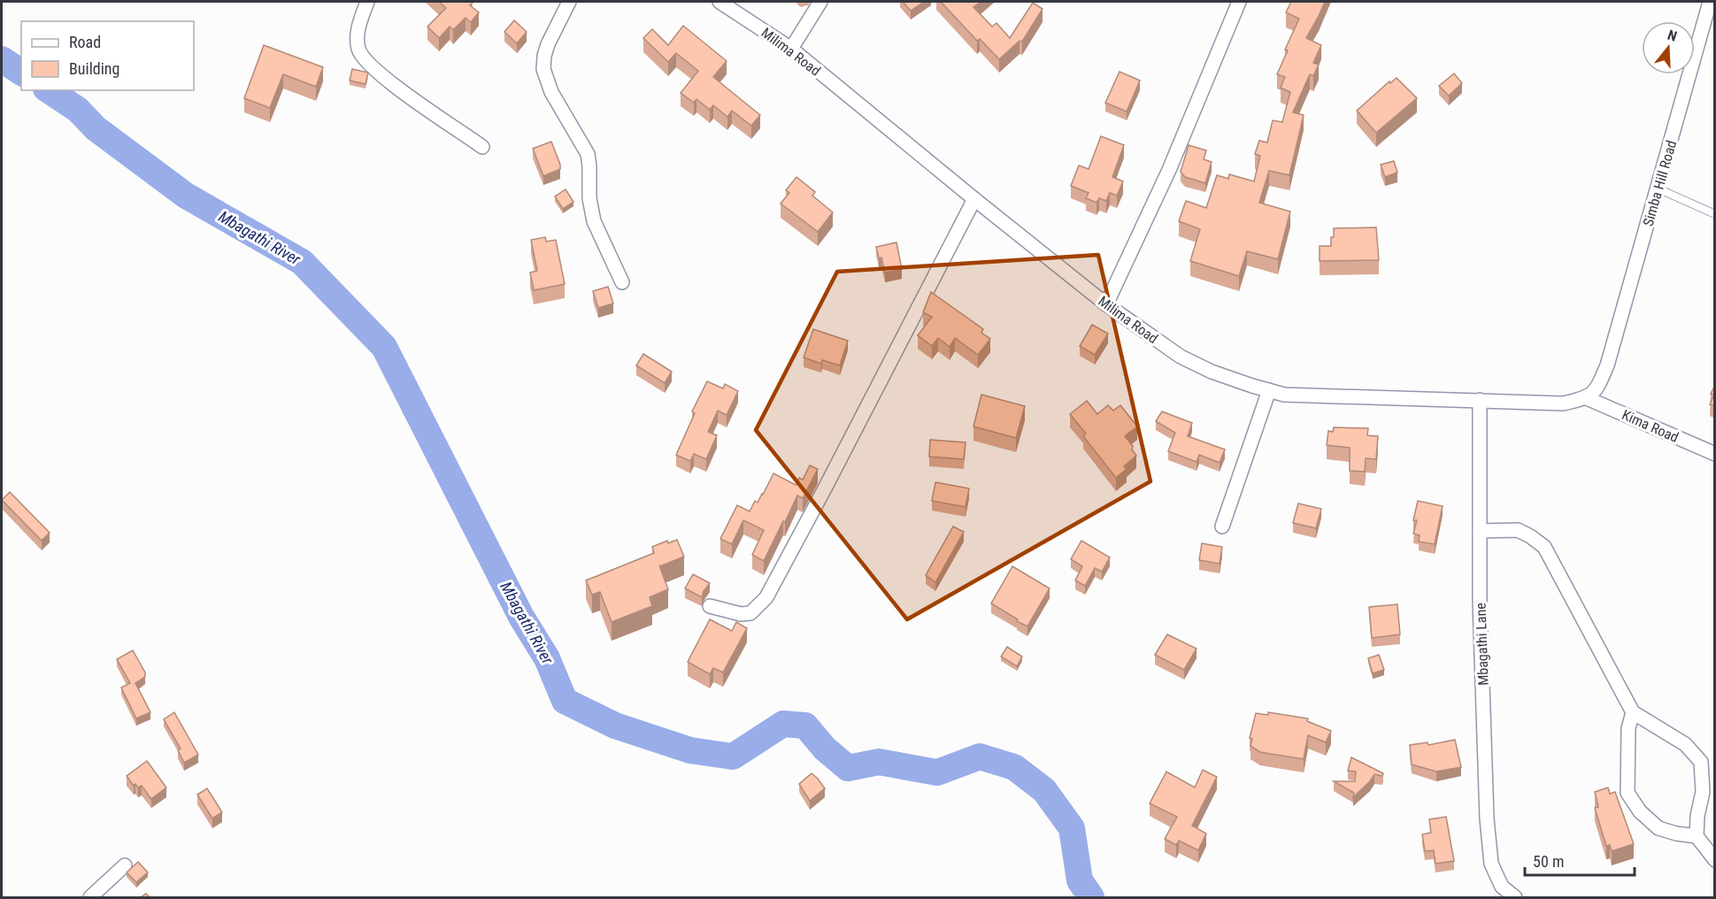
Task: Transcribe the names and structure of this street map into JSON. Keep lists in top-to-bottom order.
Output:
{
  "streets": {
    "street": [
      "Milima Road",
      "Simba Hill Road",
      "Kima Road",
      "Mbagathi Lane"
    ]
  },
  "crossings": [
    ["Milima Road", "Simba Hill Road"],
    ["Milima Road", "Kima Road"],
    ["Milima Road", "Mbagathi Lane"],
    ["Simba Hill Road", "Kima Road"]
  ],
  "water": ["Mbagathi River"],
  "legend": ["Road", "Building"],
  "scale_bar": "50 m",
  "north": "top"
}
